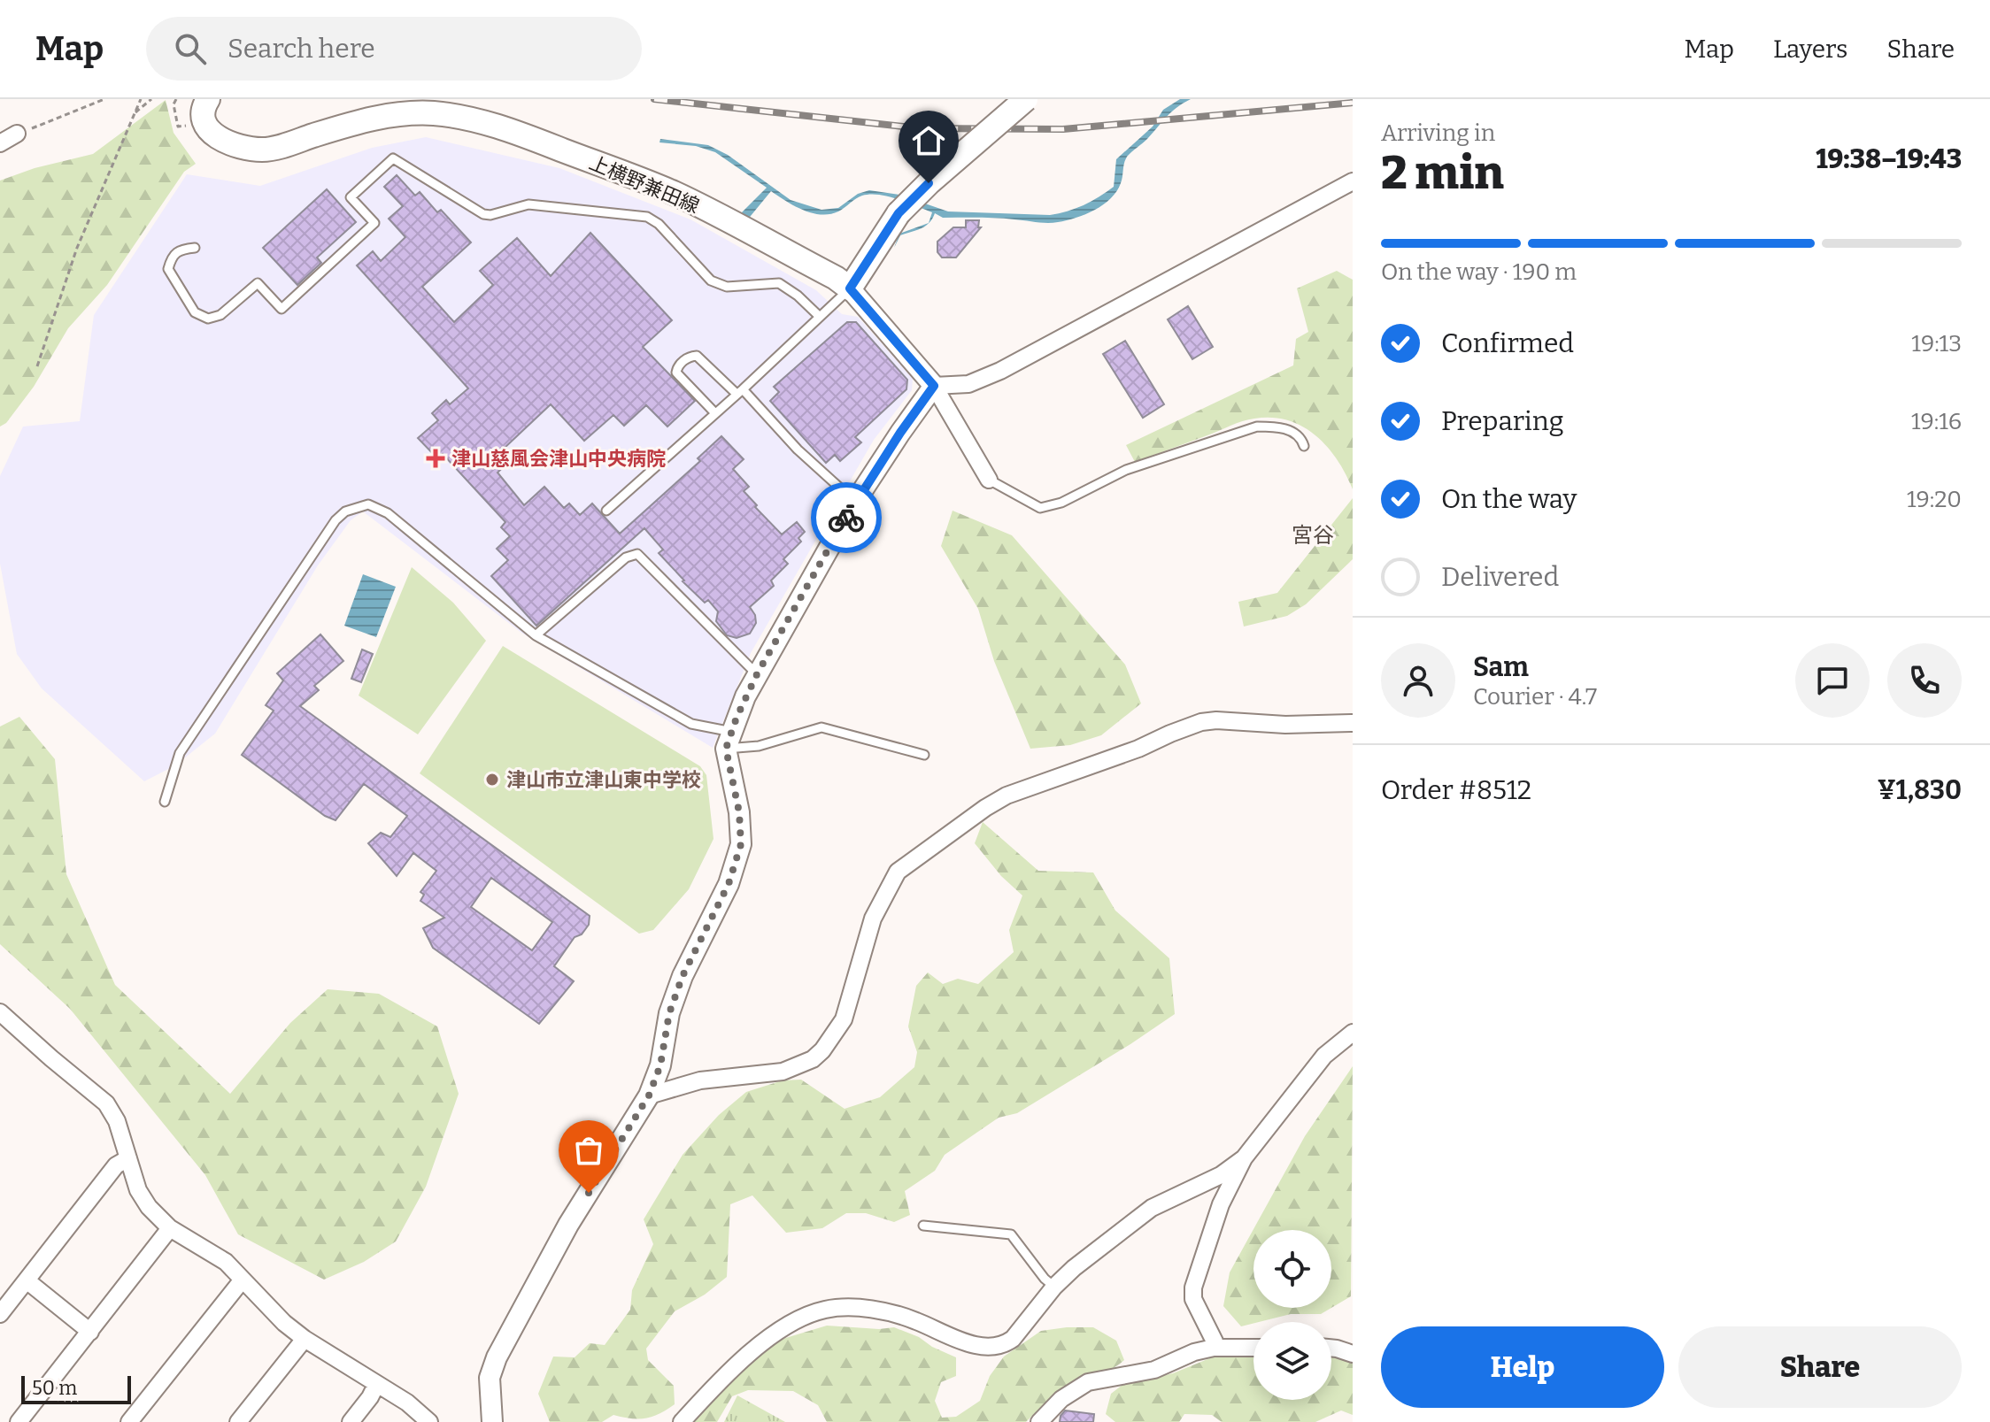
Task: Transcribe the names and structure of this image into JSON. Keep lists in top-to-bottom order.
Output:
{
  "streets": {
    "main road": ["上横野兼田線"]
  },
  "districts": ["宮谷"],
  "places": {
    "health": ["津山慈風会津山中央病院"],
    "other": ["津山市立津山東中学校"]
  },
  "scale_bar": "50 m",
  "page": {
    "header": "Map",
    "search": "Search here",
    "nav": ["Map", "Layers", "Share"],
    "heading": ["2 min", "Arriving in", "19:38–19:43"],
    "panel": [
      "Sam",
      "Courier · 4.7",
      "Order #8512",
      "¥1,830"
    ],
    "bar": "On the way · 190 m",
    "list": [
      ["Confirmed", "19:13"],
      ["Preparing", "19:16"],
      ["On the way", "19:20"],
      "Delivered"
    ],
    "buttons": ["Help", "Share"],
    "scale": "50 m"
  }
}
